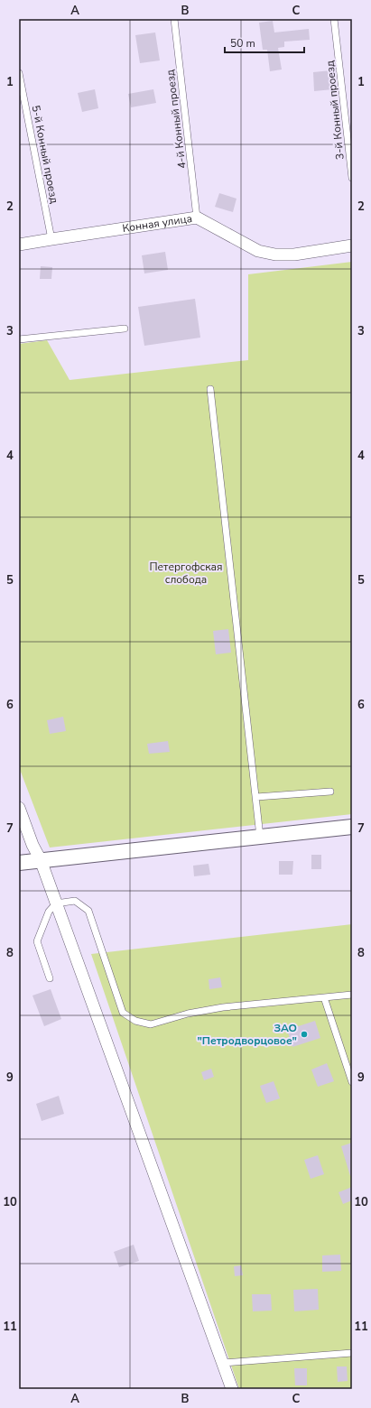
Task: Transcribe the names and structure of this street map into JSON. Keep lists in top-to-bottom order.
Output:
{
  "streets": {
    "street": ["Конная улица"],
    "lane": ["3-й Конный проезд", "4-й Конный проезд", "5-й Конный проезд"]
  },
  "crossings": [
    ["4-й Конный проезд", "Конная улица"],
    ["5-й Конный проезд", "Конная улица"]
  ],
  "parks": ["Петергофская слобода"],
  "places": ["ЗАО \"Петродворцовое\""],
  "scale_bar": "50 m",
  "grid": {
    "columns": ["A", "B", "C"],
    "rows": [
      "1",
      "2",
      "3",
      "4",
      "5",
      "6",
      "7",
      "8",
      "9",
      "10",
      "11"
    ]
  }
}
